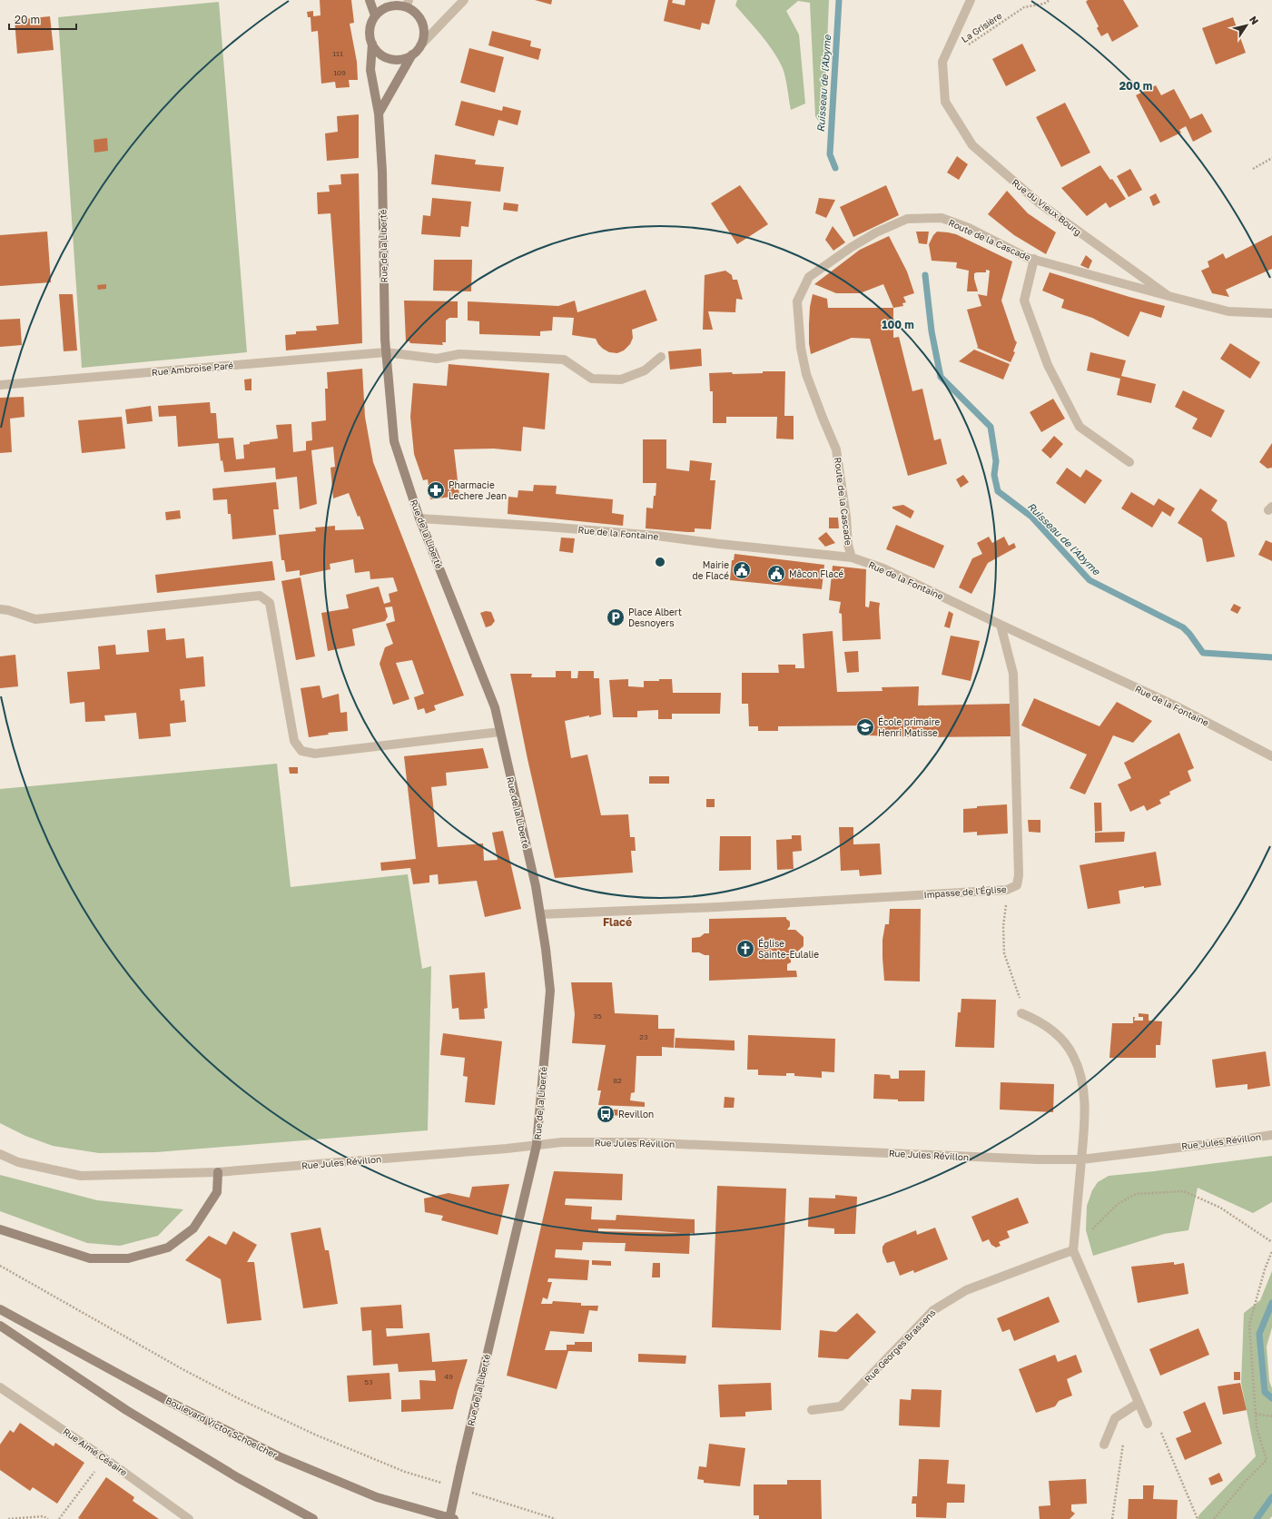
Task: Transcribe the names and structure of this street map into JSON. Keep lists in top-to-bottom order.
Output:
{
  "streets": {
    "street": [
      "Rue du Vieux Bourg",
      "Route de la Cascade",
      "Rue de la Liberté",
      "Rue Ambroise Paré",
      "Rue de la Fontaine",
      "Impasse de l'Église",
      "Rue Jules Révillon",
      "Rue Georges Brassens",
      "Boulevard Victor Schoelcher",
      "Rue Aimé Césaire"
    ],
    "path": ["La Grisière"]
  },
  "crossings": [
    ["Rue du Vieux Bourg", "Route de la Cascade"],
    ["Route de la Cascade", "Rue de la Fontaine"],
    ["Rue de la Liberté", "Rue Ambroise Paré"],
    ["Rue de la Liberté", "Rue de la Fontaine"],
    ["Rue de la Liberté", "Impasse de l'Église"],
    ["Rue de la Liberté", "Rue Jules Révillon"],
    ["Rue de la Fontaine", "Impasse de l'Église"]
  ],
  "districts": ["Flacé"],
  "water": ["Ruisseau de l'Abyme"],
  "places": {
    "pharmacy": ["Pharmacie Lechere Jean"],
    "public building": ["Mairie de Flacé", "Mâcon Flacé"],
    "parking": ["Place Albert Desnoyers"],
    "school or university": ["École primaire Henri Matisse"],
    "church": ["Église Sainte-Eulalie"],
    "bus stop": ["Revillon"]
  },
  "house_numbers": [
    "111",
    "109",
    "35",
    "23",
    "82",
    "49",
    "53"
  ],
  "scale_bar": "20 m",
  "north": "top right",
  "rings": ["200 m", "100 m"]
}
